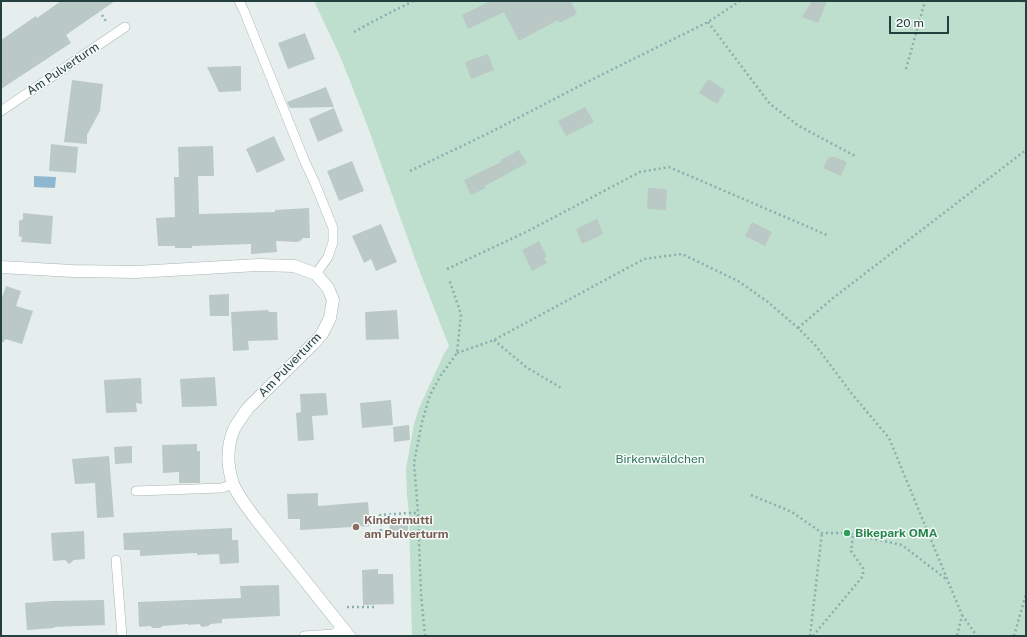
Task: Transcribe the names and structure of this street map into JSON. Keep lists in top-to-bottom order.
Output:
{
  "streets": {
    "street": ["Am Pulverturm"]
  },
  "parks": ["Birkenwäldchen"],
  "places": ["Kindermutti am Pulverturm", "Bikepark OMA"],
  "scale_bar": "20 m"
}
